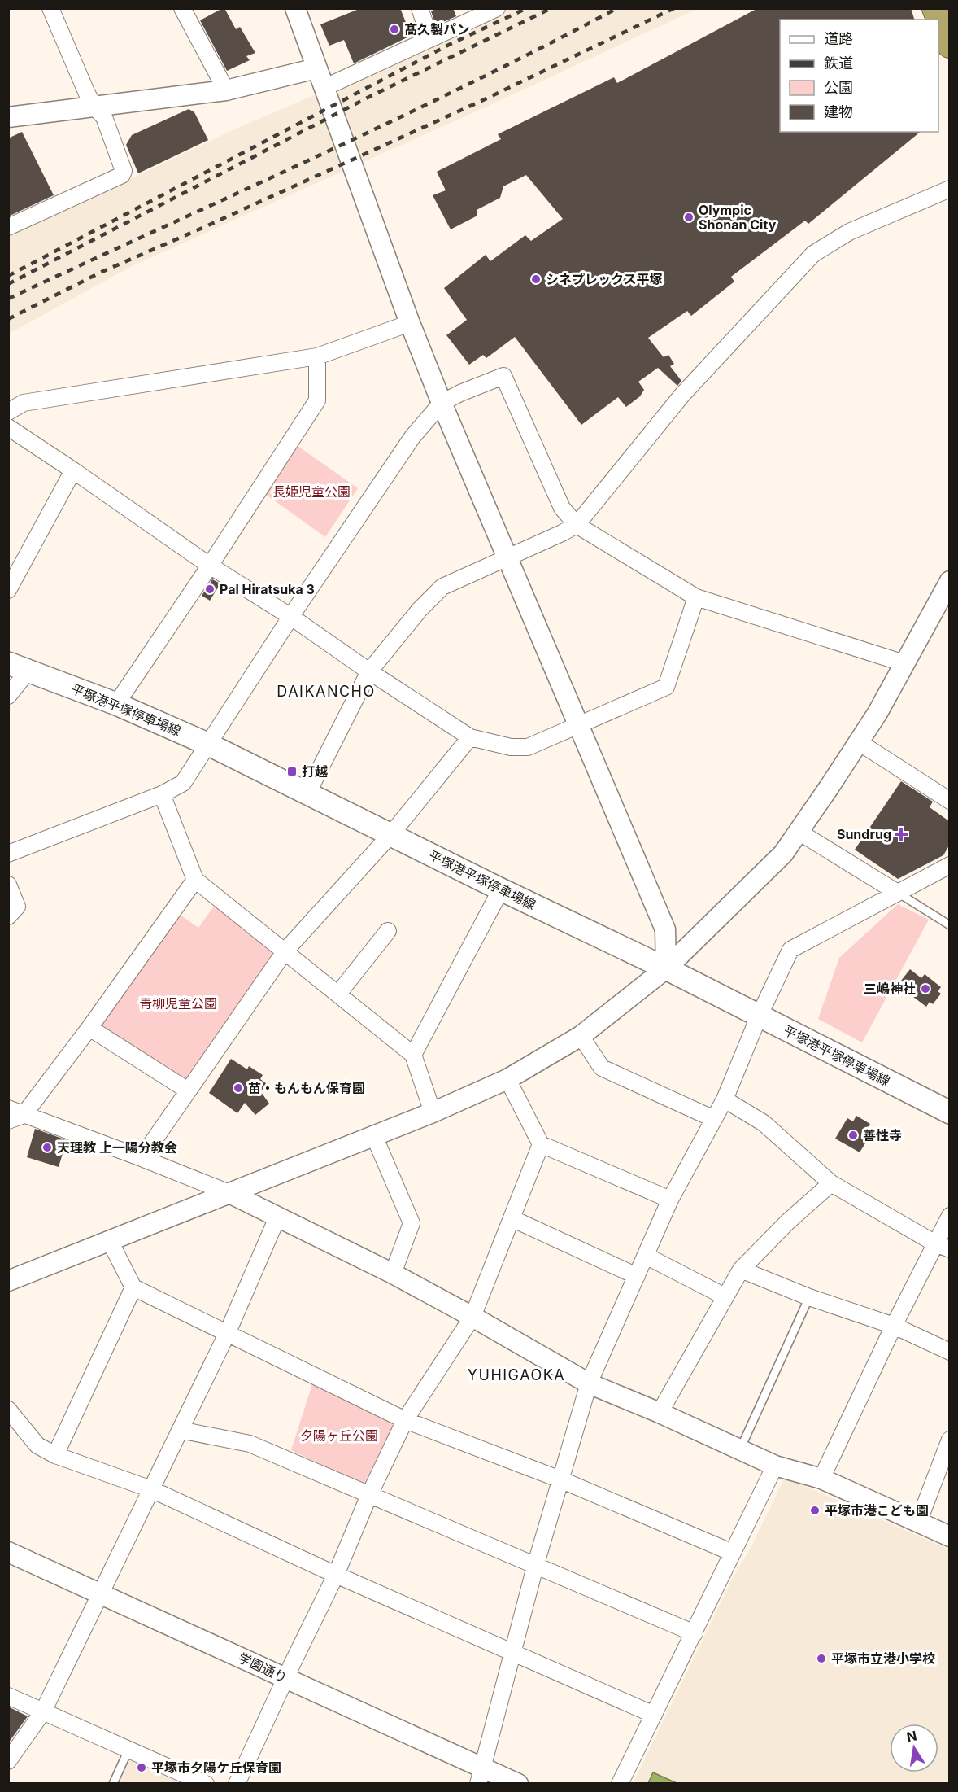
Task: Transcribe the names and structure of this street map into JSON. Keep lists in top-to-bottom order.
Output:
{
  "streets": {
    "main road": ["平塚港平塚停車場線"],
    "street": ["学園通り"]
  },
  "districts": ["DAIKANCHO", "YUHIGAOKA"],
  "parks": ["長姫児童公園", "青柳児童公園", "夕陽ヶ丘公園"],
  "places": {
    "other": [
      "髙久製パン",
      "Olympic Shonan City",
      "シネプレックス平塚",
      "Pal Hiratsuka 3",
      "三嶋神社",
      "苗・もんもん保育園",
      "善性寺",
      "天理教 上一陽分教会",
      "平塚市港こども園",
      "平塚市立港小学校",
      "平塚市夕陽ケ丘保育園"
    ],
    "transit": ["打越"],
    "health": ["Sundrug"]
  },
  "legend": [
    "道路",
    "鉄道",
    "公園",
    "建物"
  ],
  "north": "top"
}
